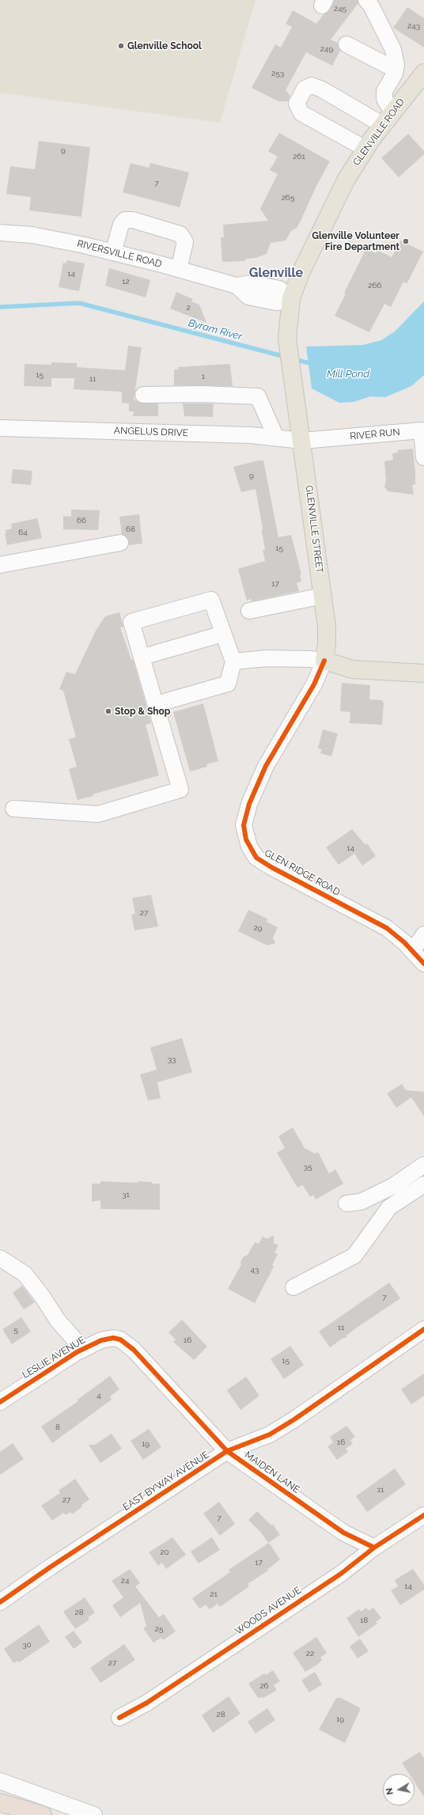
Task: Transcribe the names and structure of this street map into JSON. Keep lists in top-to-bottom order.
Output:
{
  "streets": {
    "main road": ["GLENVILLE ROAD", "GLENVILLE STREET"],
    "street": [
      "RIVERSVILLE ROAD",
      "ANGELUS DRIVE",
      "RIVER RUN",
      "GLEN RIDGE ROAD",
      "LESLIE AVENUE",
      "MAIDEN LANE",
      "EAST BYWAY AVENUE",
      "WOODS AVENUE"
    ]
  },
  "crossings": [
    ["GLENVILLE ROAD", "RIVERSVILLE ROAD"],
    ["GLENVILLE ROAD", "GLENVILLE STREET"],
    ["RIVERSVILLE ROAD", "GLENVILLE STREET"],
    ["ANGELUS DRIVE", "RIVER RUN"],
    ["ANGELUS DRIVE", "GLENVILLE STREET"],
    ["RIVER RUN", "GLENVILLE STREET"],
    ["GLENVILLE STREET", "GLEN RIDGE ROAD"],
    ["LESLIE AVENUE", "MAIDEN LANE"],
    ["MAIDEN LANE", "EAST BYWAY AVENUE"],
    ["MAIDEN LANE", "WOODS AVENUE"]
  ],
  "districts": ["Glenville"],
  "water": ["Byram River", "Mill Pond"],
  "places": ["Glenville School", "Glenville Volunteer Fire Department", "Stop & Shop"],
  "house_numbers": [
    "245",
    "243",
    "249",
    "253",
    "9",
    "261",
    "7",
    "265",
    "14",
    "12",
    "266",
    "2",
    "15",
    "1",
    "11",
    "9",
    "66",
    "68",
    "64",
    "15",
    "17",
    "14",
    "27",
    "29",
    "33",
    "35",
    "31",
    "43",
    "7",
    "11",
    "5",
    "16",
    "15",
    "4",
    "8",
    "16",
    "19",
    "11",
    "27",
    "7",
    "20",
    "17",
    "24",
    "14",
    "21",
    "28",
    "18",
    "25",
    "30",
    "22",
    "27",
    "26",
    "28",
    "19"
  ],
  "north": "left"
}
